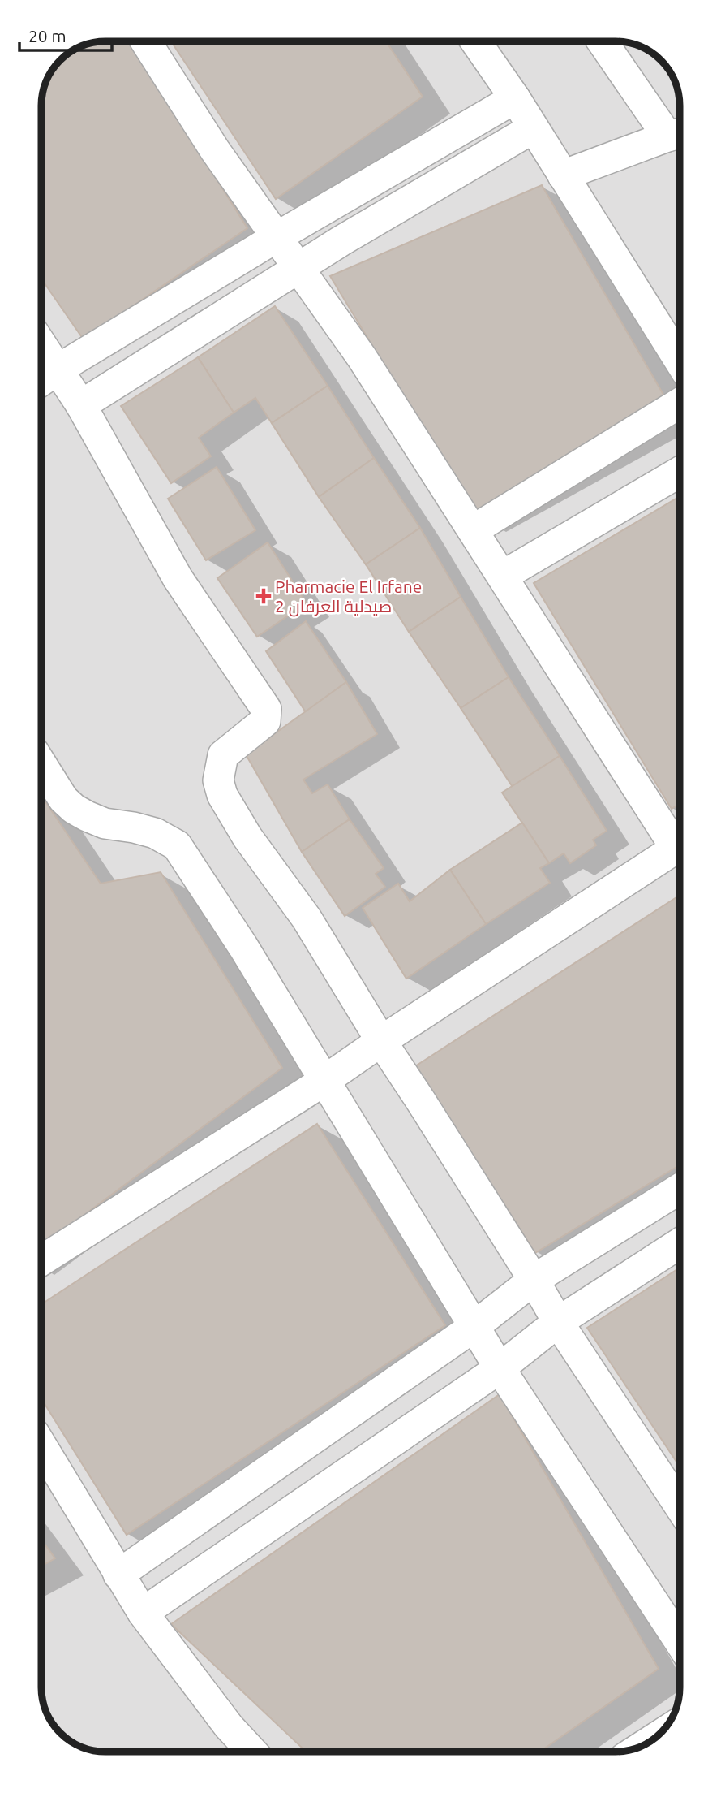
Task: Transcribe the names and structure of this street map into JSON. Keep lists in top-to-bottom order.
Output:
{
  "places": {
    "health": ["Pharmacie El Irfane صيدلية العرفان 2"]
  },
  "scale_bar": "20 m"
}
